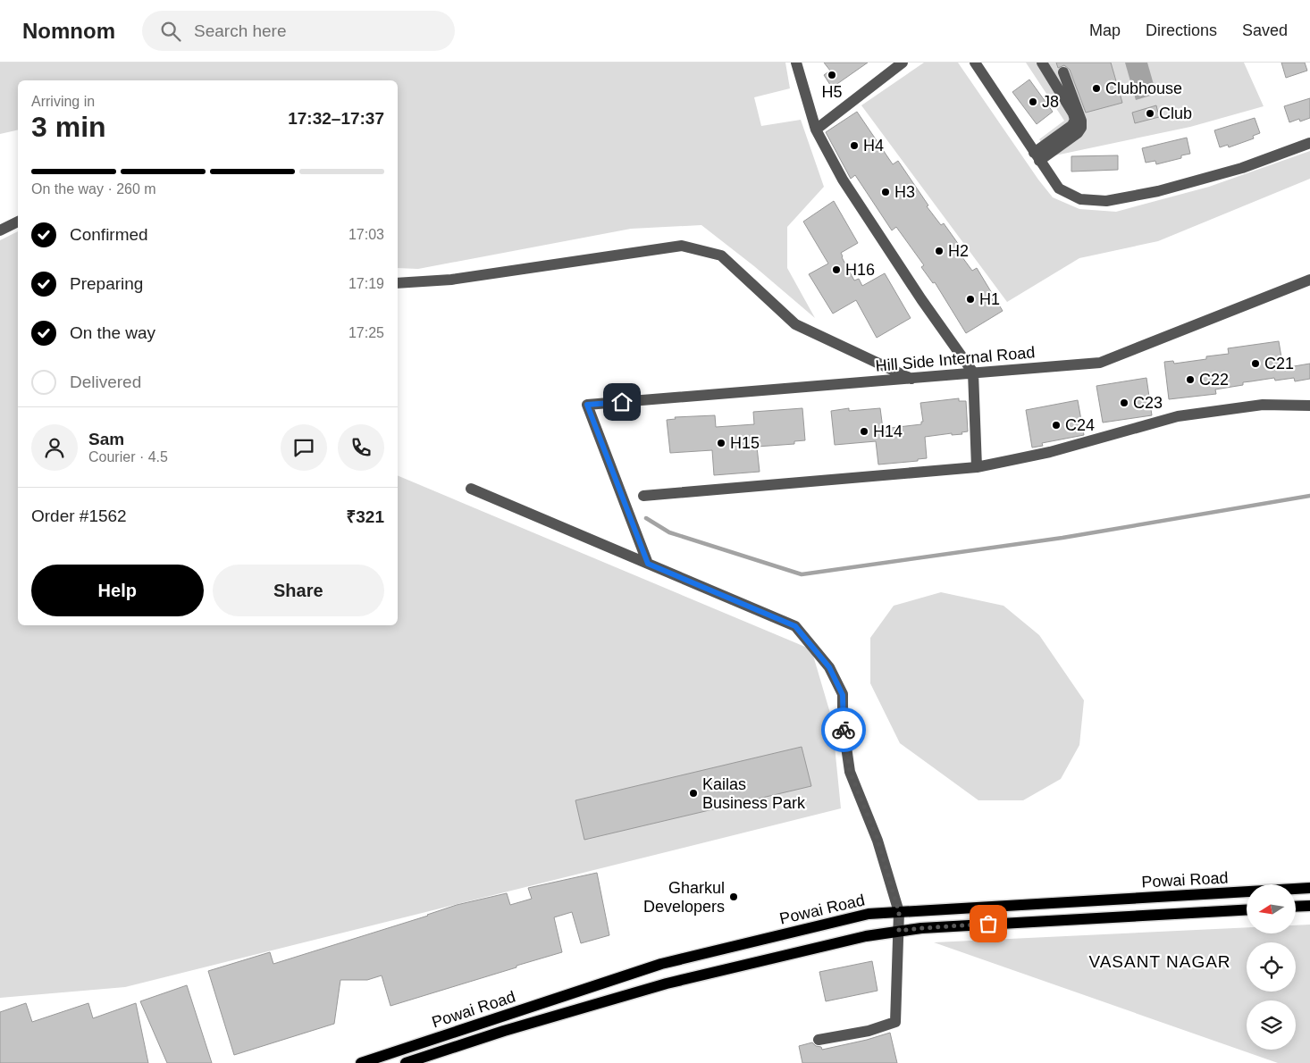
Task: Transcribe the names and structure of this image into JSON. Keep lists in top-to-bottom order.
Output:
{
  "streets": {
    "main road": ["Powai Road"],
    "street": ["Hill Side Internal Road"]
  },
  "districts": ["VASANT NAGAR"],
  "places": [
    "H5",
    "Clubhouse",
    "J8",
    "Club",
    "H4",
    "H3",
    "H2",
    "H16",
    "H1",
    "C21",
    "C22",
    "C23",
    "C24",
    "H14",
    "H15",
    "Kailas Business Park",
    "Gharkul Developers"
  ],
  "north": "left",
  "page": {
    "header": "Nomnom",
    "search": "Search here",
    "nav": ["Map", "Directions", "Saved"],
    "heading": ["3 min", "Arriving in", "17:32–17:37"],
    "panel": [
      "Sam",
      "Courier · 4.5",
      "Order #1562",
      "₹321"
    ],
    "bar": "On the way · 260 m",
    "list": [
      ["Confirmed", "17:03"],
      ["Preparing", "17:19"],
      ["On the way", "17:25"],
      "Delivered"
    ],
    "buttons": ["Help", "Share"]
  }
}
